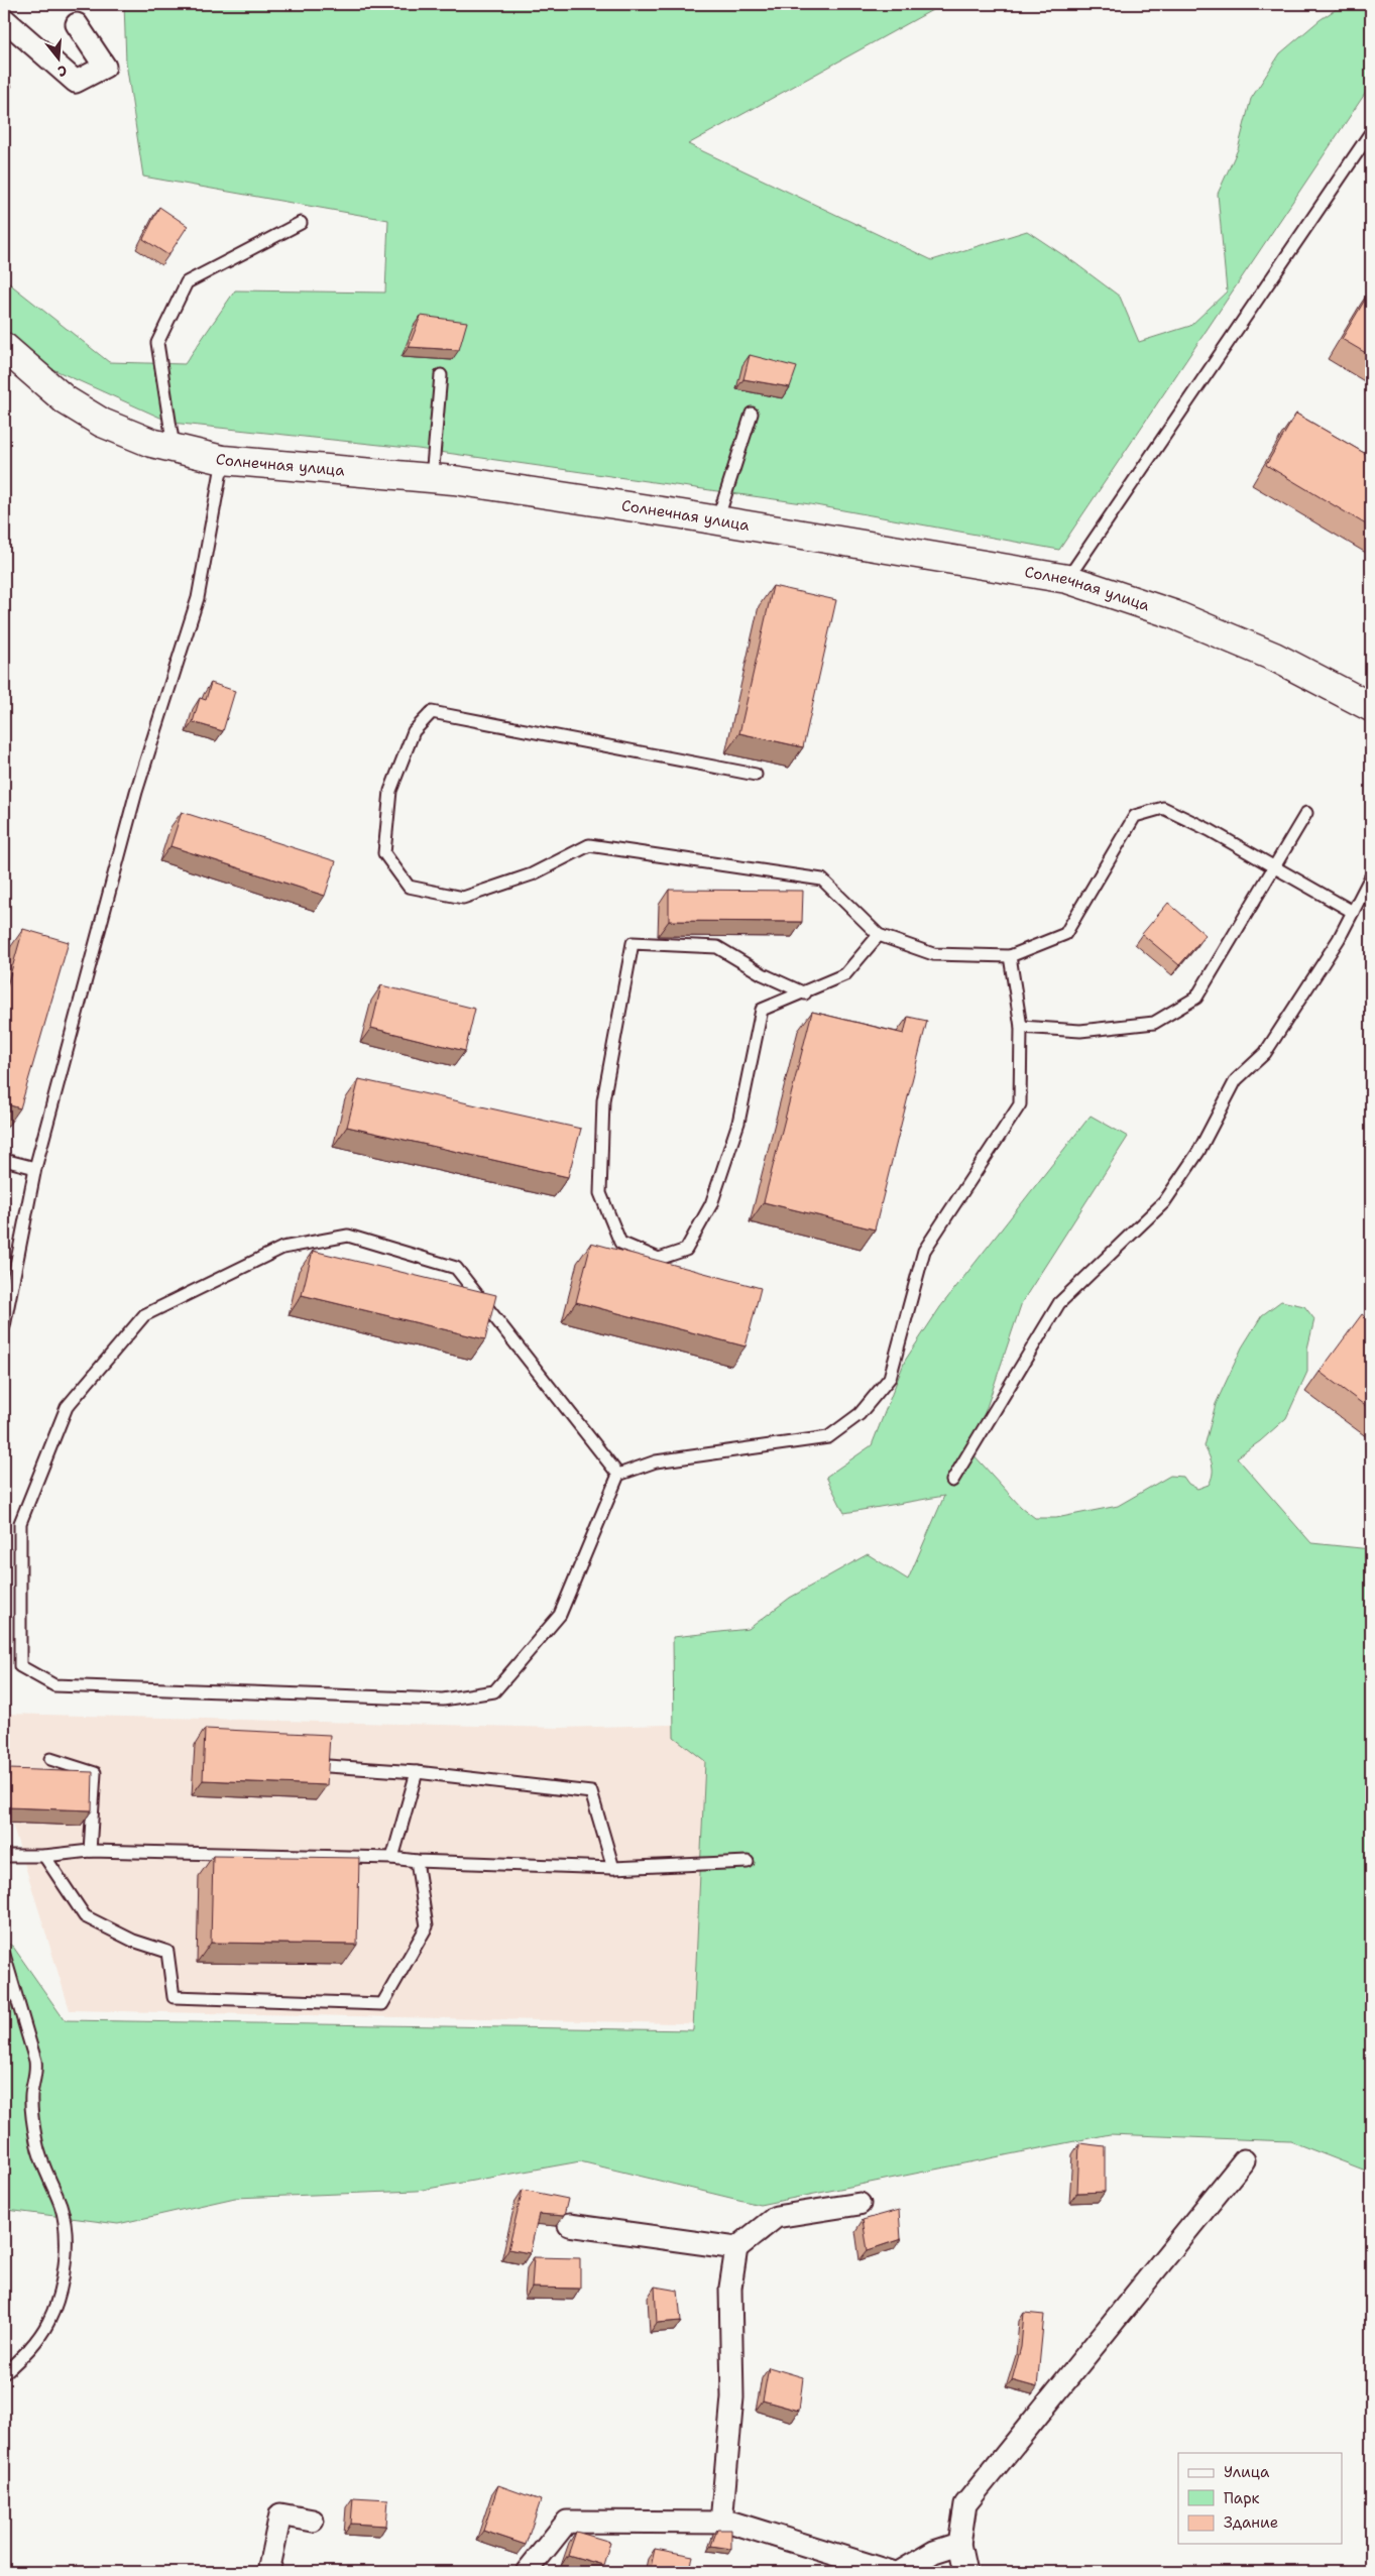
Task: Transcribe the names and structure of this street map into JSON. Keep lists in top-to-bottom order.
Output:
{
  "streets": {
    "street": ["Солнечная улица"]
  },
  "legend": ["Улица", "Парк", "Здание"],
  "north": "bottom"
}
